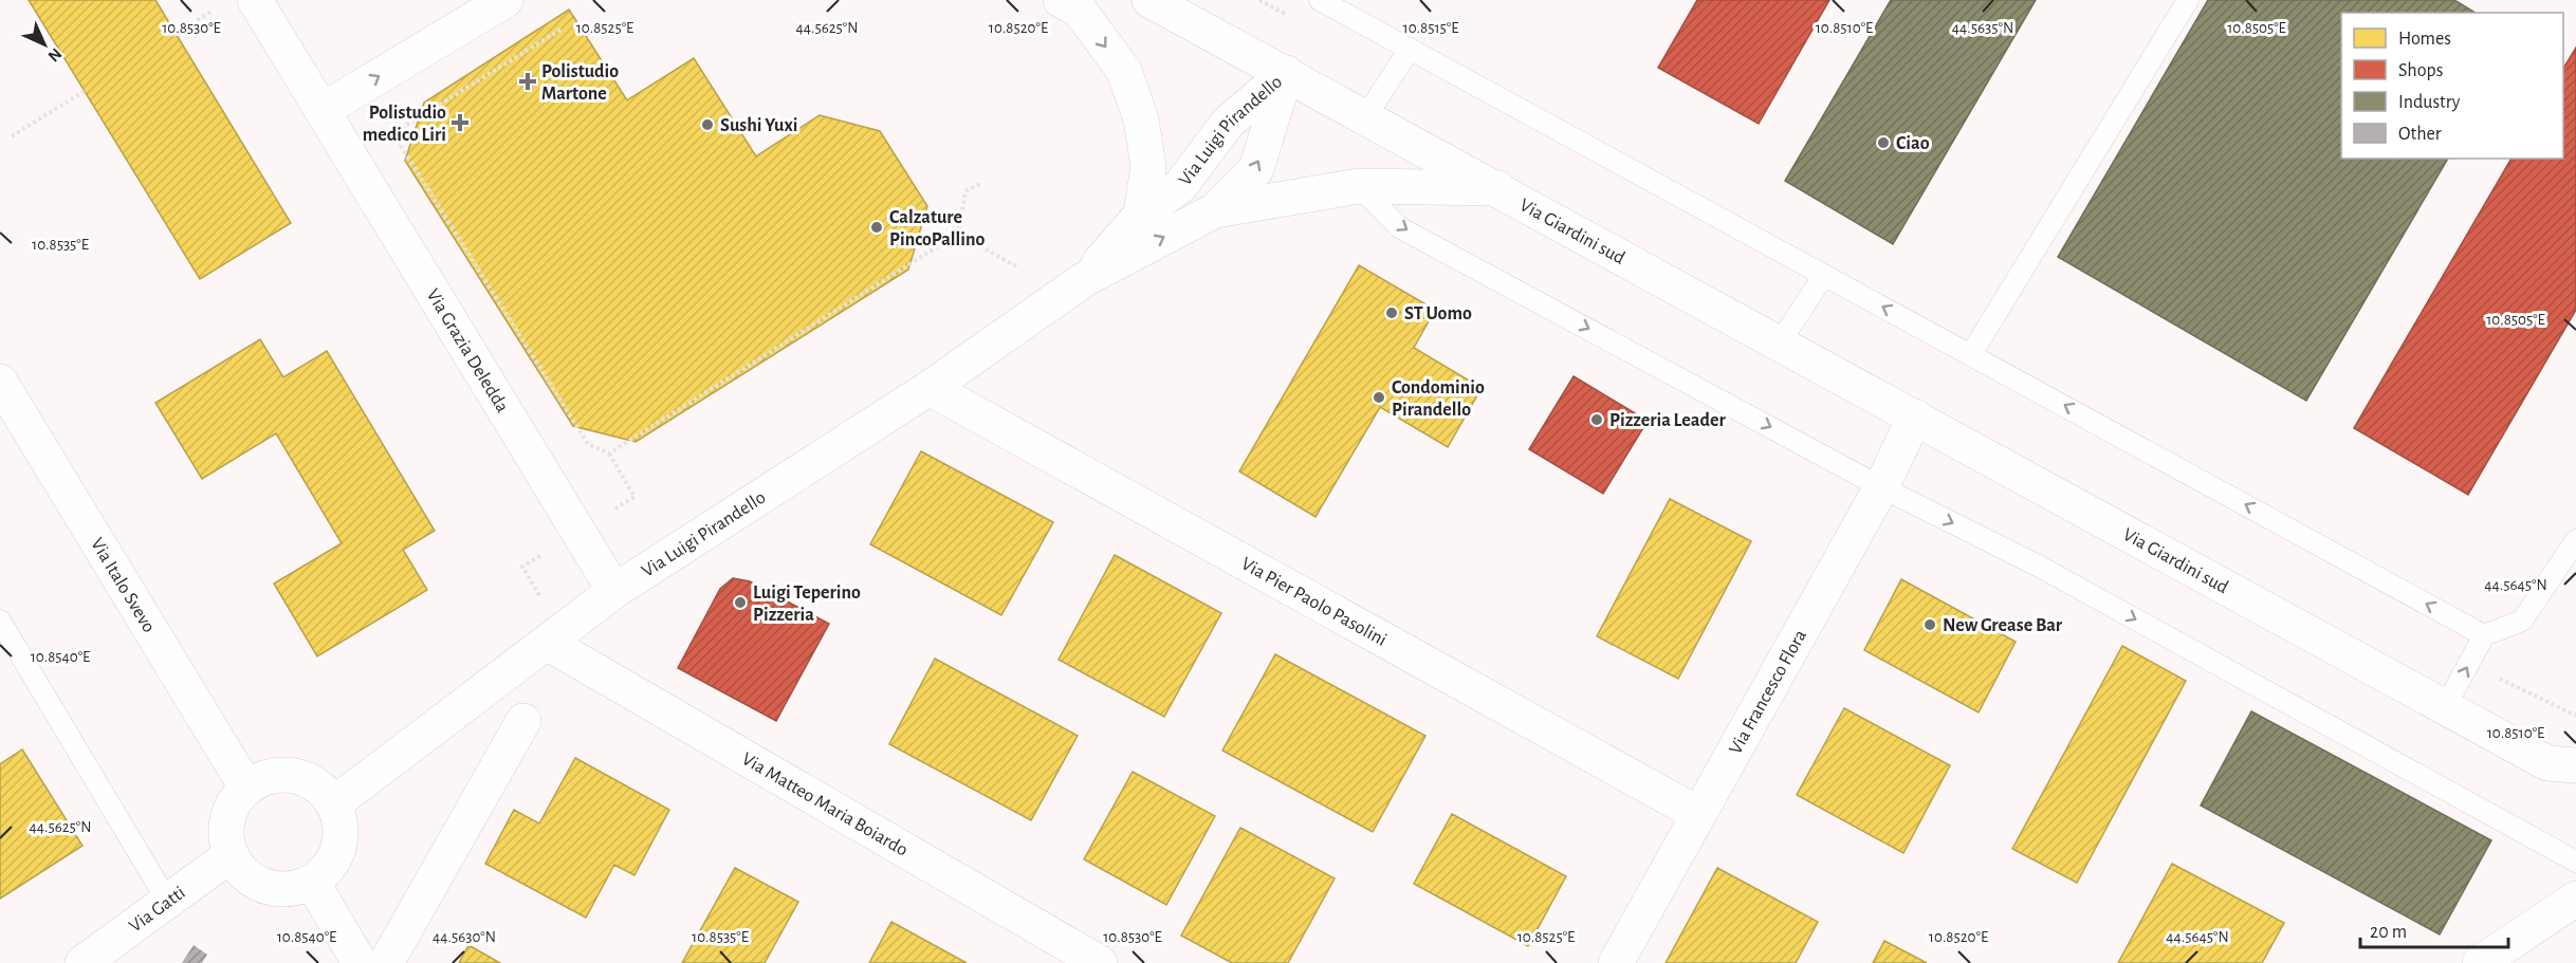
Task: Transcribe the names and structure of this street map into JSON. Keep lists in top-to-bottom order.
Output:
{
  "streets": {
    "street": [
      "Via Luigi Pirandello",
      "Via Giardini sud",
      "Via Grazia Deledda",
      "Via Italo Svevo",
      "Via Pier Paolo Pasolini",
      "Via Francesco Flora",
      "Via Matteo Maria Boiardo",
      "Via Gatti"
    ]
  },
  "crossings": [
    ["Via Luigi Pirandello", "Via Giardini sud"],
    ["Via Luigi Pirandello", "Via Grazia Deledda"],
    ["Via Luigi Pirandello", "Via Italo Svevo"],
    ["Via Luigi Pirandello", "Via Pier Paolo Pasolini"],
    ["Via Luigi Pirandello", "Via Matteo Maria Boiardo"],
    ["Via Luigi Pirandello", "Via Gatti"],
    ["Via Giardini sud", "Via Francesco Flora"],
    ["Via Italo Svevo", "Via Gatti"],
    ["Via Pier Paolo Pasolini", "Via Francesco Flora"]
  ],
  "places": {
    "health": ["Polistudio Martone", "Polistudio medico Liri"],
    "other": [
      "Sushi Yuxi",
      "Ciao",
      "Calzature PincoPallino",
      "ST Uomo",
      "Condominio Pirandello",
      "Pizzeria Leader",
      "Luigi Teperino Pizzeria",
      "New Grease Bar"
    ]
  },
  "legend": [
    "Homes",
    "Shops",
    "Industry",
    "Other"
  ],
  "scale_bar": "20 m",
  "north": "bottom right",
  "coordinates": [
    "10.8530°E",
    "10.8525°E",
    "44.5625°N",
    "10.8520°E",
    "10.8515°E",
    "10.8510°E",
    "44.5635°N",
    "10.8505°E",
    "10.8535°E",
    "44.5645°N",
    "10.8540°E",
    "44.5630°N"
  ]
}
